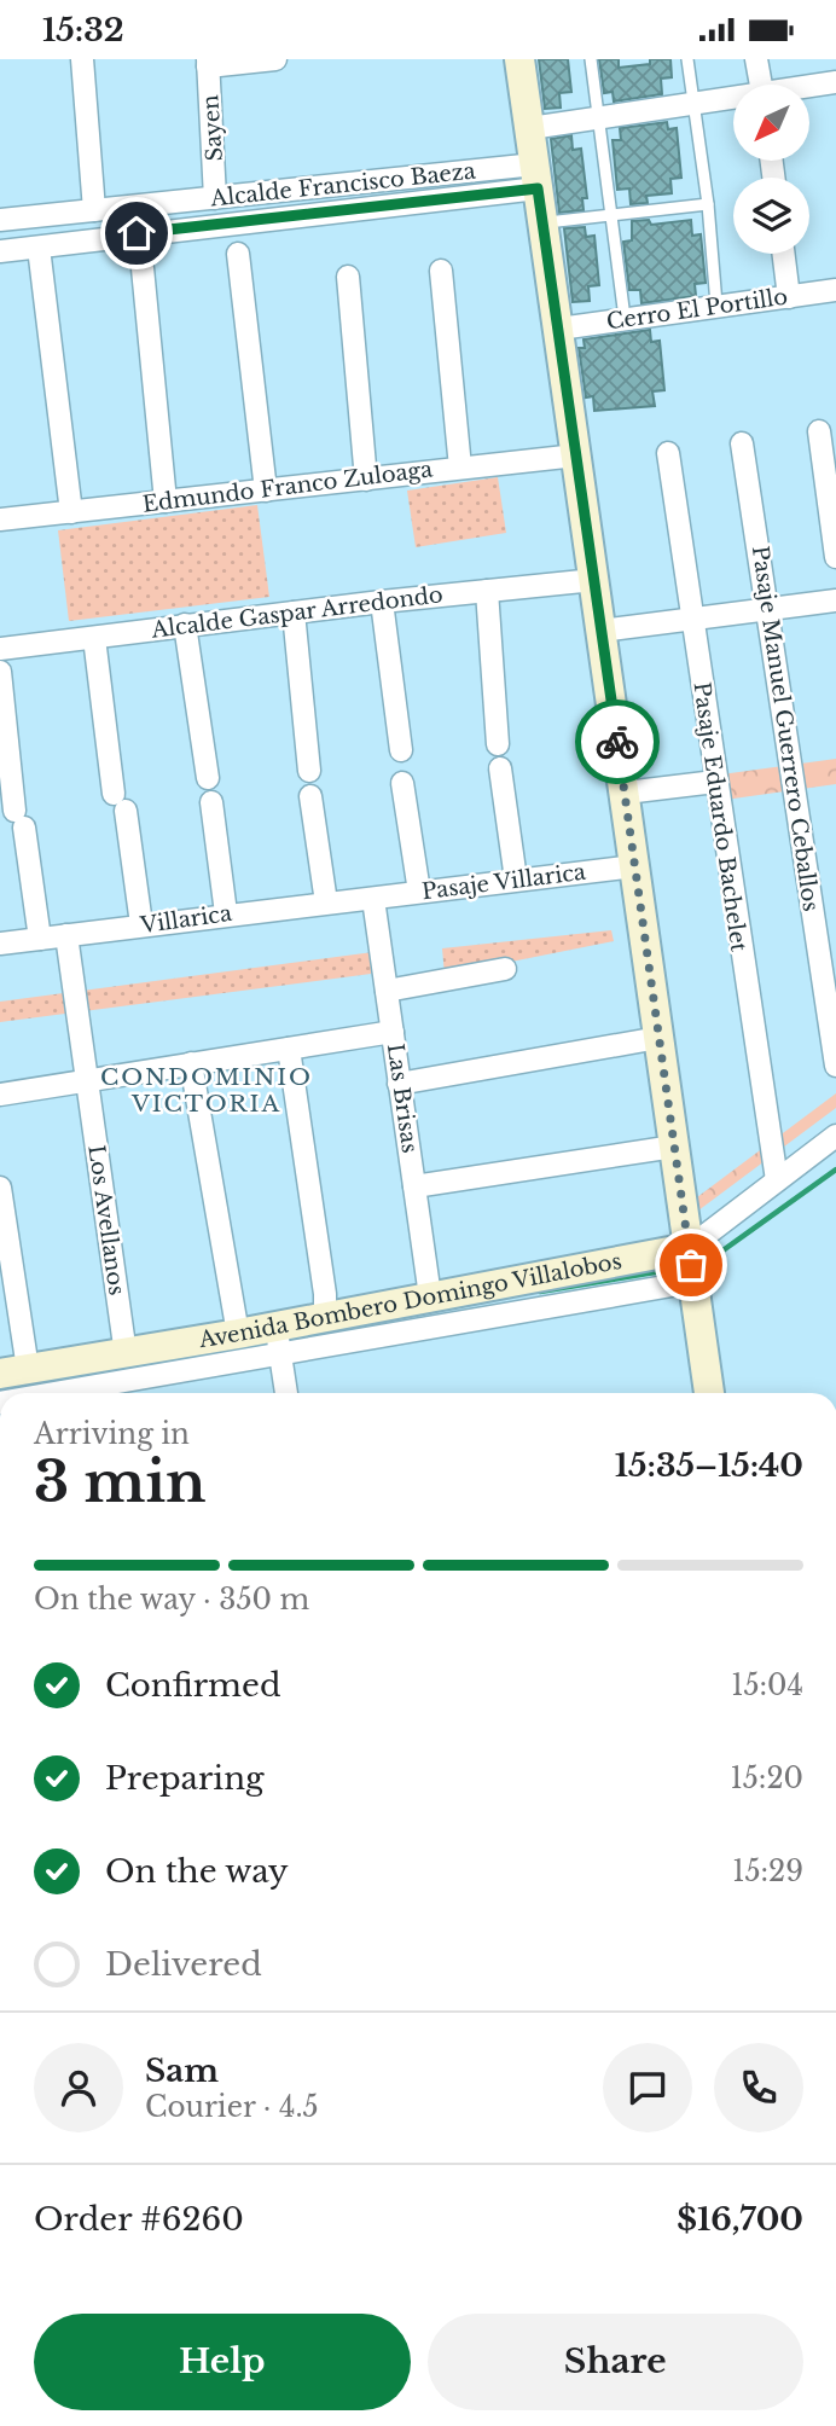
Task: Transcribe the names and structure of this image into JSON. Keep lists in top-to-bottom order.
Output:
{
  "streets": {
    "street": [
      "Sayen",
      "Alcalde Francisco Baeza",
      "Cerro El Portillo",
      "Edmundo Franco Zuloaga",
      "Alcalde Gaspar Arredondo",
      "Pasaje Manuel Guerrero Ceballos",
      "Pasaje Eduardo Bachelet",
      "Pasaje Villarica",
      "Villarica",
      "Las Brisas",
      "Los Avellanos",
      "Avenida Bombero Domingo Villalobos"
    ]
  },
  "crossings": [
    ["Sayen", "Alcalde Francisco Baeza"],
    ["Pasaje Eduardo Bachelet", "Avenida Bombero Domingo Villalobos"],
    ["Pasaje Villarica", "Villarica"],
    ["Pasaje Villarica", "Las Brisas"],
    ["Villarica", "Las Brisas"],
    ["Villarica", "Los Avellanos"],
    ["Las Brisas", "Avenida Bombero Domingo Villalobos"],
    ["Los Avellanos", "Avenida Bombero Domingo Villalobos"]
  ],
  "districts": ["CONDOMINIO VICTORIA"],
  "north": "bottom left",
  "page": {
    "status": "15:32",
    "heading": ["3 min", "Arriving in", "15:35–15:40"],
    "panel": [
      "Sam",
      "Courier · 4.5",
      "Order #6260",
      "$16,700"
    ],
    "bar": "On the way · 350 m",
    "list": [
      ["Confirmed", "15:04"],
      ["Preparing", "15:20"],
      ["On the way", "15:29"],
      "Delivered"
    ],
    "buttons": ["Help", "Share"]
  }
}
